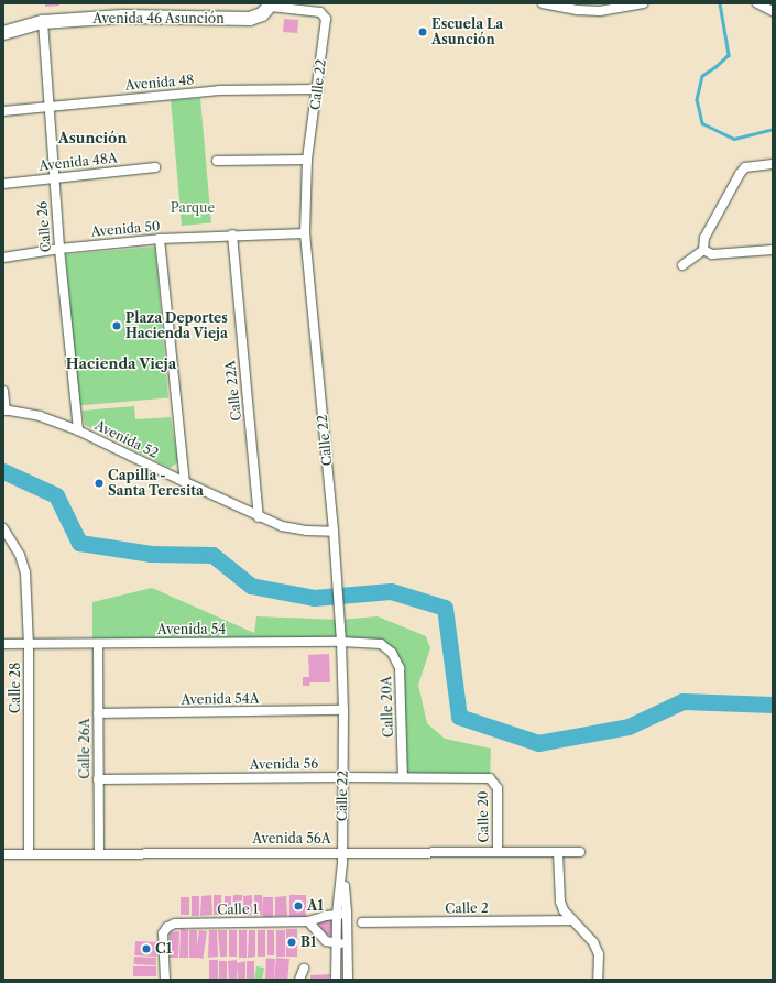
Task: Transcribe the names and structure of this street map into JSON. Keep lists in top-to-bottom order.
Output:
{
  "streets": {
    "street": [
      "Avenida 46 Asunción",
      "Avenida 48",
      "Calle 22",
      "Avenida 48A",
      "Calle 26",
      "Avenida 50",
      "Calle 22A",
      "Avenida 52",
      "Avenida 54",
      "Calle 28",
      "Avenida 54A",
      "Calle 20A",
      "Calle 26A",
      "Avenida 56",
      "Calle 20",
      "Avenida 56A",
      "Calle 2",
      "Calle 1"
    ]
  },
  "crossings": [
    ["Avenida 46 Asunción", "Calle 22"],
    ["Avenida 46 Asunción", "Calle 26"],
    ["Avenida 48", "Calle 22"],
    ["Avenida 48", "Calle 26"],
    ["Calle 22", "Avenida 50"],
    ["Calle 22", "Avenida 52"],
    ["Calle 22", "Avenida 54"],
    ["Calle 22", "Avenida 54A"],
    ["Calle 22", "Avenida 56"],
    ["Calle 22", "Avenida 56A"],
    ["Calle 22", "Calle 1"],
    ["Avenida 48A", "Calle 26"],
    ["Calle 26", "Avenida 50"],
    ["Calle 26", "Avenida 52"],
    ["Avenida 50", "Calle 22A"],
    ["Calle 22A", "Avenida 52"],
    ["Avenida 54", "Calle 28"],
    ["Avenida 54", "Calle 20A"],
    ["Avenida 54", "Calle 26A"],
    ["Calle 28", "Avenida 56A"],
    ["Avenida 54A", "Calle 26A"],
    ["Calle 20A", "Avenida 56"],
    ["Calle 26A", "Avenida 56"],
    ["Calle 26A", "Avenida 56A"],
    ["Avenida 56", "Calle 20"],
    ["Calle 20", "Avenida 56A"]
  ],
  "districts": ["Asunción", "Hacienda Vieja"],
  "parks": ["Parque"],
  "places": [
    "Escuela La Asunción",
    "Plaza Deportes Hacienda Vieja",
    "Capilla - Santa Teresita",
    "A1",
    "B1",
    "C1"
  ]
}
